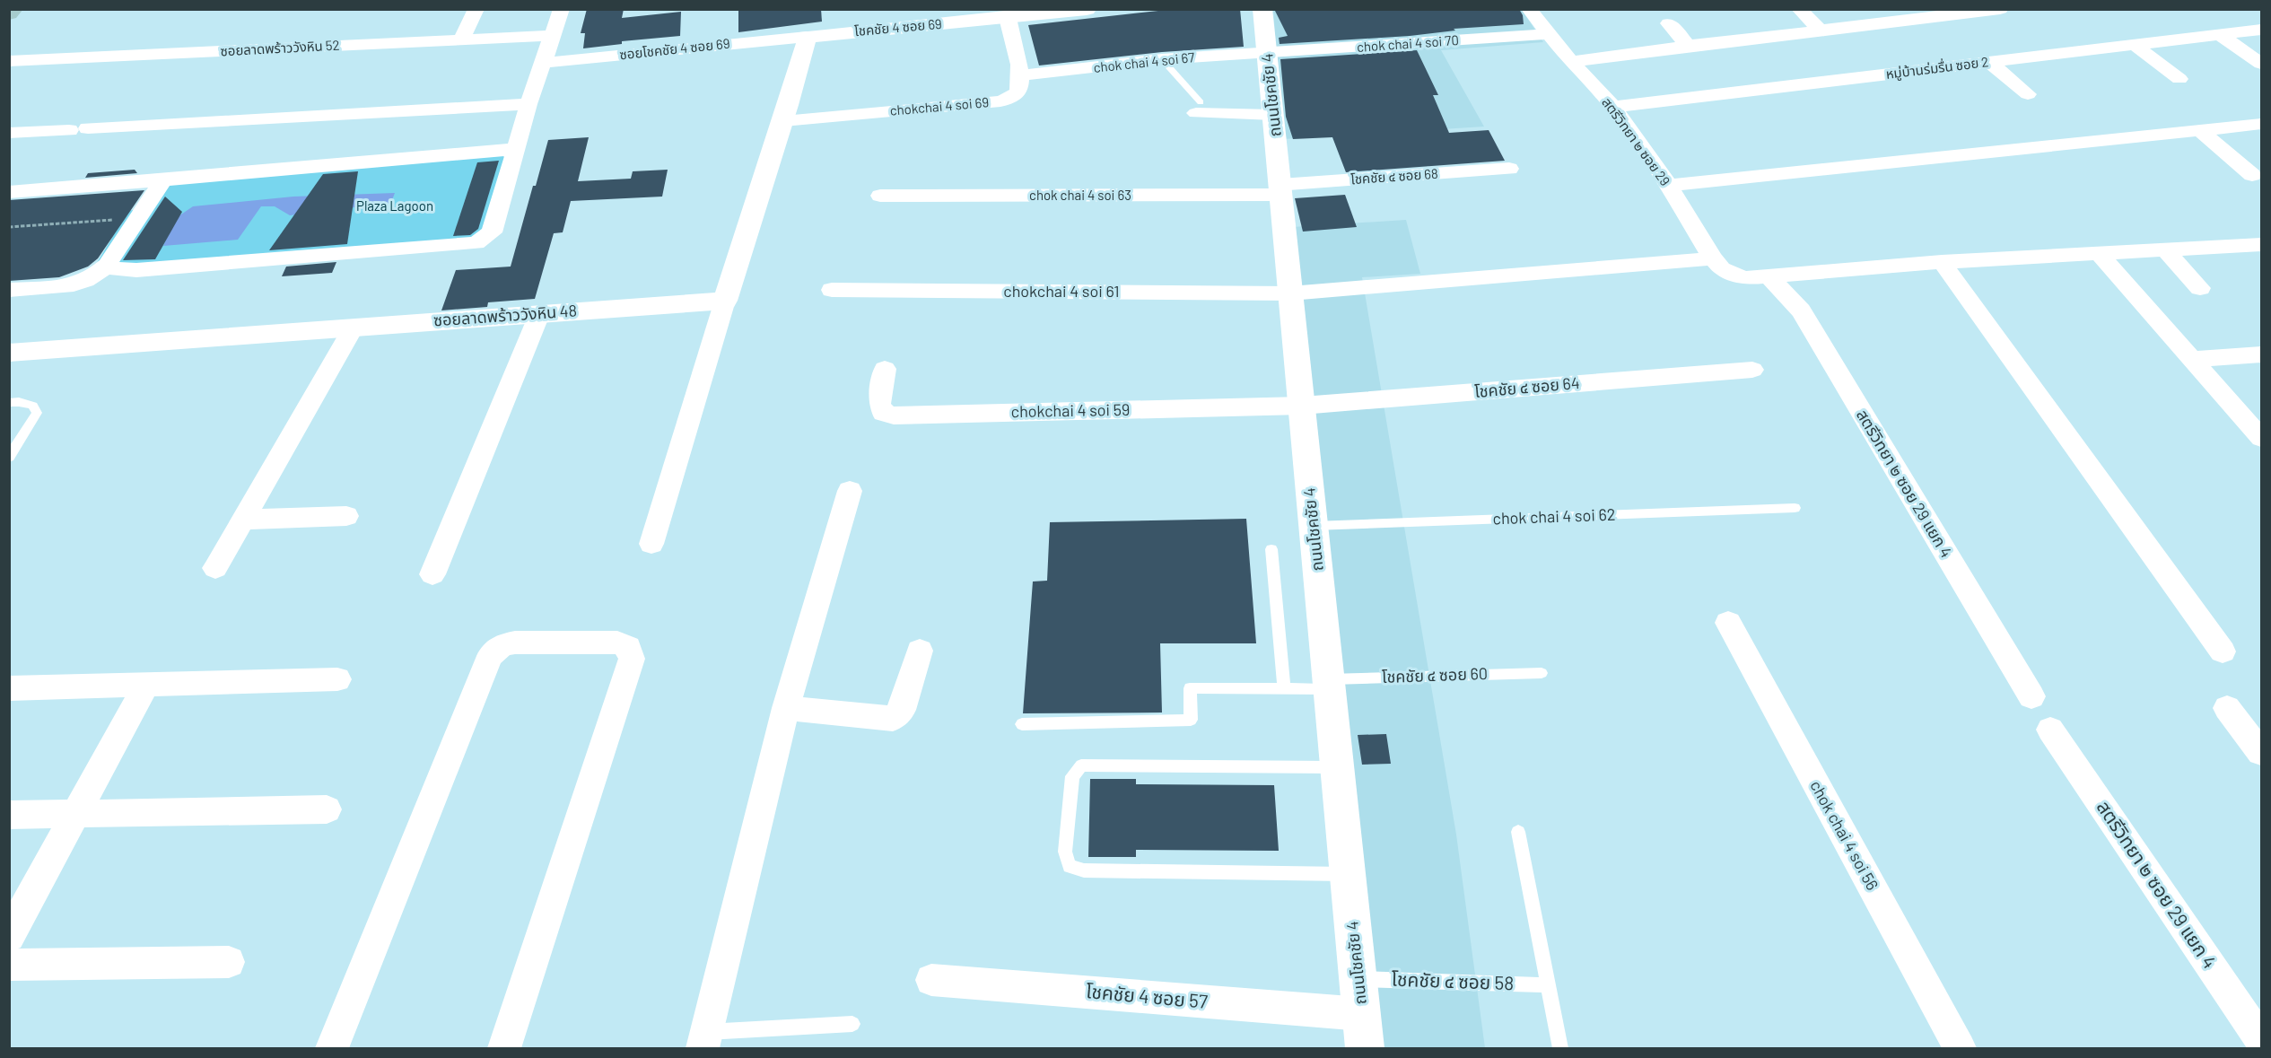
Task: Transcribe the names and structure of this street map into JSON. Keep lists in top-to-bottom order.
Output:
{
  "streets": {
    "street": [
      "โชคชัย 4 ซอย 69",
      "chok chai 4 soi 70",
      "ซอยลาดพร้าววังหิน 52",
      "ซอยโชคชัย 4 ซอย 69",
      "chok chai 4 soi 67",
      "หมู่บ้านร่มรื่น ซอย 2",
      "ถนนโชคชัย 4",
      "chokchai 4 soi 69",
      "สตรีวิทยา ๒ ซอย 29",
      "โชคชัย ๔ ซอย 68",
      "chok chai 4 soi 63",
      "chokchai 4 soi 61",
      "ซอยลาดพร้าววังหิน 48",
      "โชคชัย ๔ ซอย 64",
      "chokchai 4 soi 59",
      "สตรีวิทยา ๒ ซอย 29 แยก 4",
      "chok chai 4 soi 56",
      "โชคชัย 4 ซอย 57"
    ],
    "lane": ["chok chai 4 soi 62", "โชคชัย ๔ ซอย 60", "โชคชัย ๔ ซอย 58"]
  },
  "crossings": [
    ["โชคชัย 4 ซอย 69", "ซอยโชคชัย 4 ซอย 69"],
    ["chok chai 4 soi 70", "chok chai 4 soi 67"],
    ["chok chai 4 soi 70", "ถนนโชคชัย 4"],
    ["chok chai 4 soi 70", "สตรีวิทยา ๒ ซอย 29"],
    ["chok chai 4 soi 67", "ถนนโชคชัย 4"],
    ["chok chai 4 soi 67", "chokchai 4 soi 69"],
    ["หมู่บ้านร่มรื่น ซอย 2", "สตรีวิทยา ๒ ซอย 29"],
    ["ถนนโชคชัย 4", "โชคชัย ๔ ซอย 68"],
    ["ถนนโชคชัย 4", "chok chai 4 soi 63"],
    ["ถนนโชคชัย 4", "chokchai 4 soi 61"],
    ["ถนนโชคชัย 4", "โชคชัย ๔ ซอย 64"],
    ["ถนนโชคชัย 4", "chokchai 4 soi 59"],
    ["ถนนโชคชัย 4", "chok chai 4 soi 62"],
    ["ถนนโชคชัย 4", "โชคชัย ๔ ซอย 60"],
    ["ถนนโชคชัย 4", "โชคชัย ๔ ซอย 58"],
    ["ถนนโชคชัย 4", "โชคชัย 4 ซอย 57"],
    ["สตรีวิทยา ๒ ซอย 29", "chokchai 4 soi 61"],
    ["สตรีวิทยา ๒ ซอย 29", "สตรีวิทยา ๒ ซอย 29 แยก 4"],
    ["โชคชัย ๔ ซอย 68", "chok chai 4 soi 63"],
    ["โชคชัย ๔ ซอย 64", "chokchai 4 soi 59"]
  ],
  "parks": ["Plaza Lagoon"]
}
